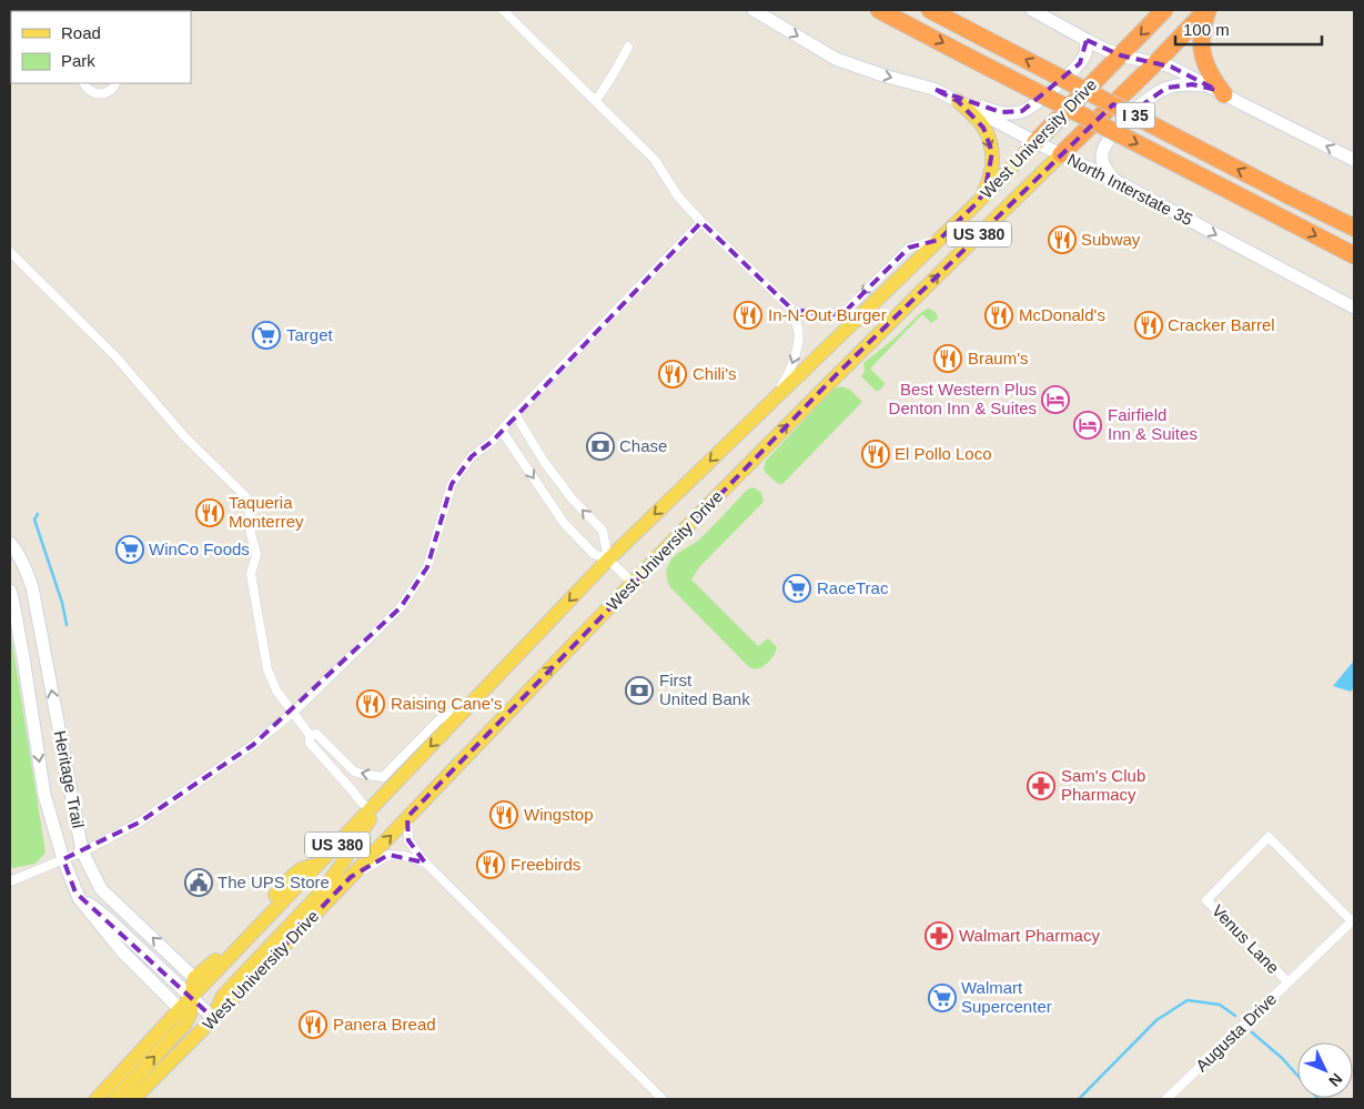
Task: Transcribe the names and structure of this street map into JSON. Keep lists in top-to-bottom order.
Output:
{
  "streets": {
    "highway": ["I 35", "West University Drive", "US 380"],
    "main road": ["North Interstate 35", "Heritage Trail"],
    "street": ["Venus Lane", "Augusta Drive"]
  },
  "crossings": [
    ["West University Drive", "North Interstate 35"],
    ["West University Drive", "Heritage Trail"],
    ["Venus Lane", "Augusta Drive"]
  ],
  "one_way": ["North Interstate 35"],
  "places": {
    "restaurant": [
      "Subway",
      "In-N-Out Burger",
      "McDonald's",
      "Cracker Barrel",
      "Braum's",
      "Chili's",
      "El Pollo Loco",
      "Taqueria Monterrey",
      "Raising Cane's",
      "Wingstop",
      "Freebirds",
      "Panera Bread"
    ],
    "supermarket": [
      "Target",
      "WinCo Foods",
      "RaceTrac",
      "Walmart Supercenter"
    ],
    "hotel": ["Best Western Plus Denton Inn & Suites", "Fairfield Inn & Suites"],
    "bank": ["Chase", "First United Bank"],
    "pharmacy": ["Sam's Club Pharmacy", "Walmart Pharmacy"],
    "public building": ["The UPS Store"]
  },
  "legend": ["Road", "Park"],
  "scale_bar": "100 m",
  "north": "bottom right"
}
